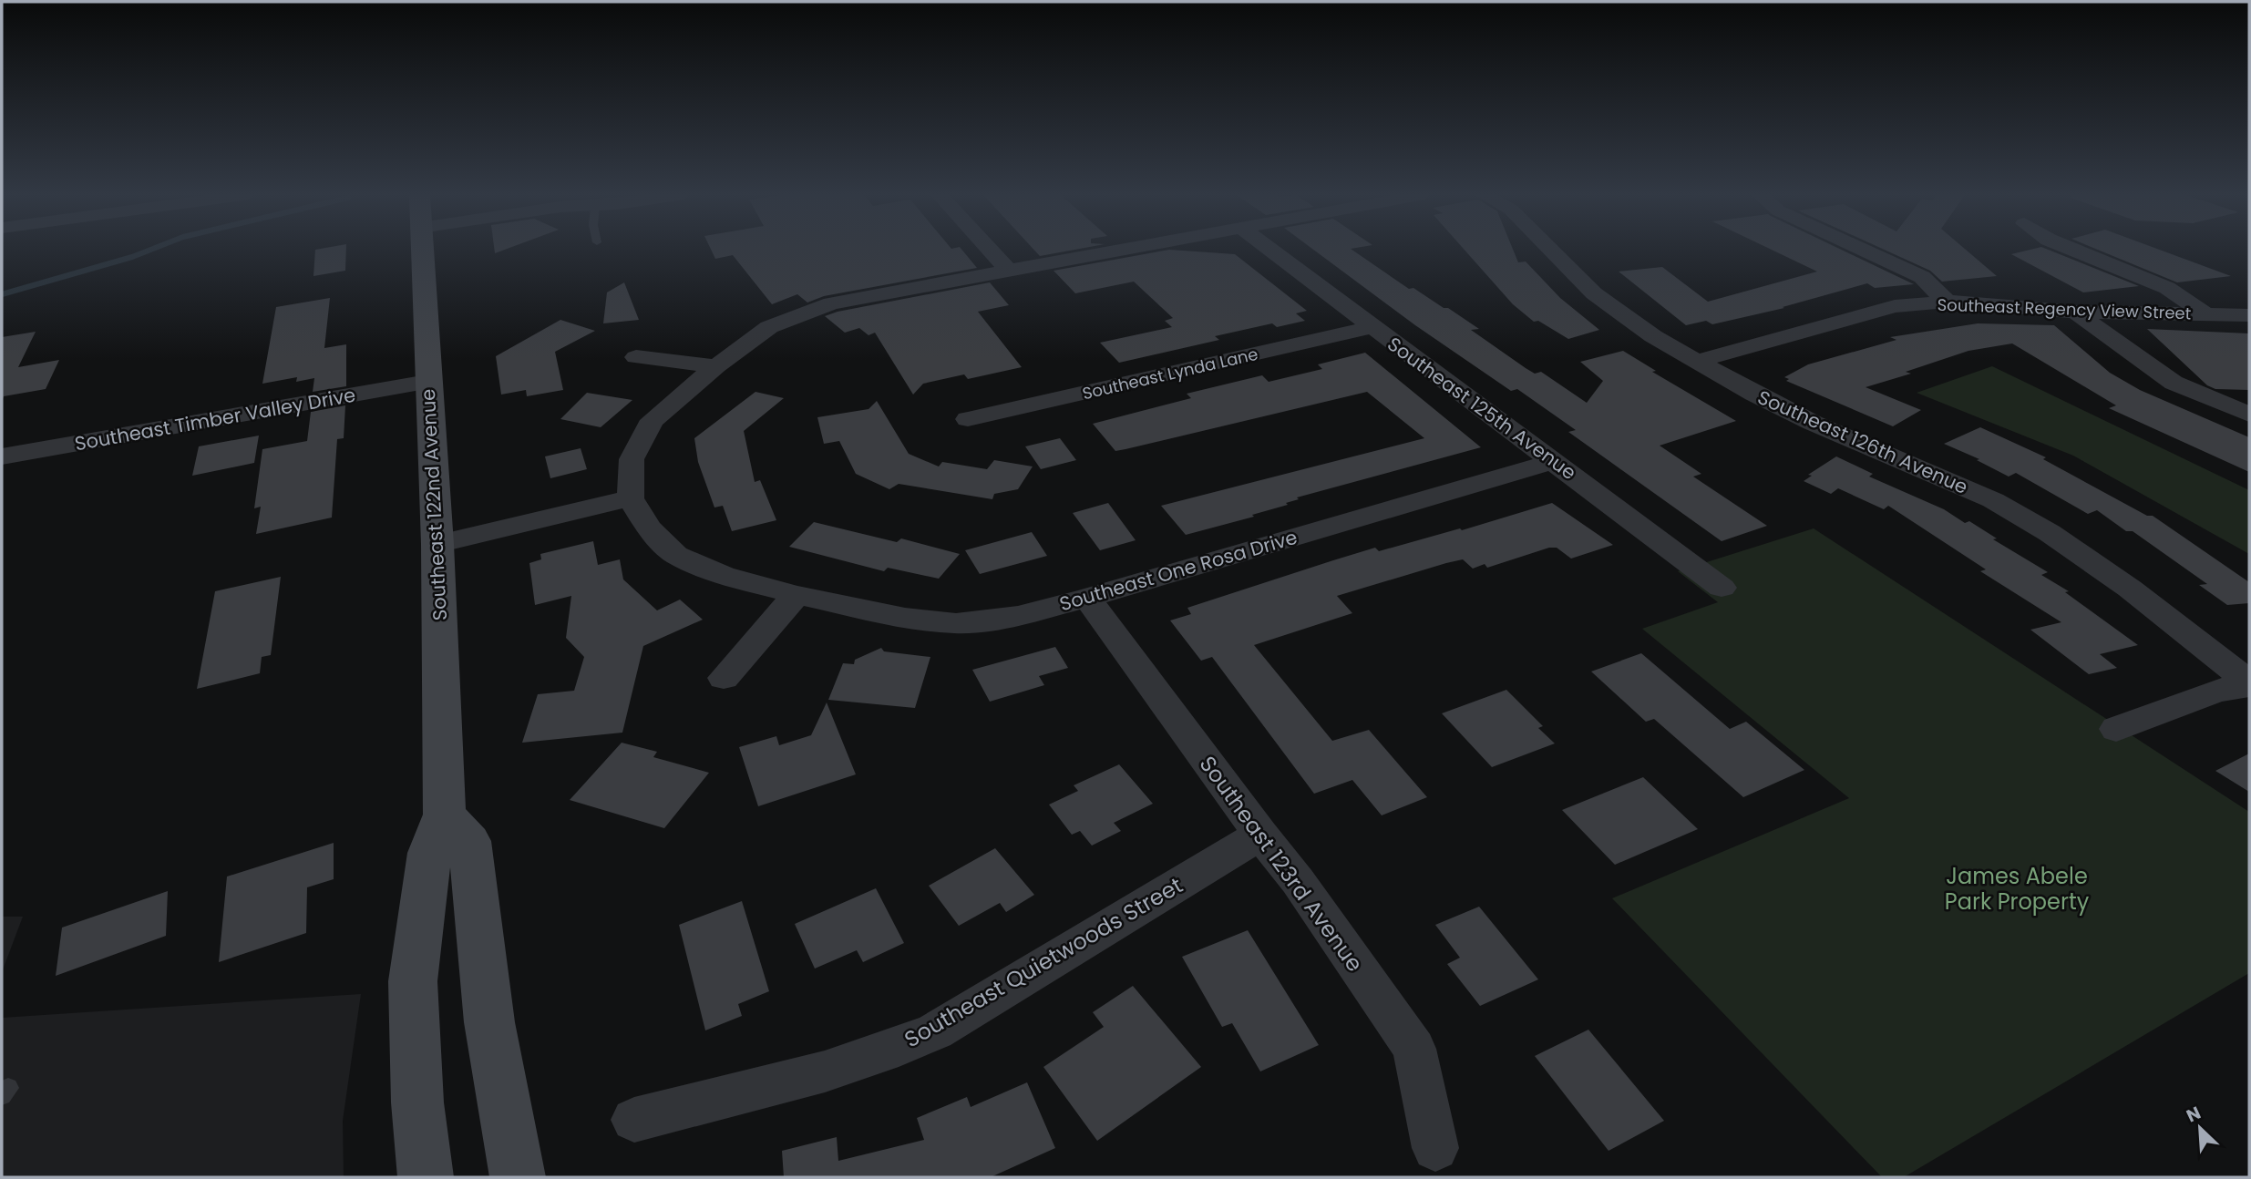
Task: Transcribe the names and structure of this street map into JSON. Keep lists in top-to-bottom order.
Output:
{
  "streets": {
    "main road": ["Southeast 122nd Avenue"],
    "street": [
      "Southeast Regency View Street",
      "Southeast Lynda Lane",
      "Southeast 125th Avenue",
      "Southeast Timber Valley Drive",
      "Southeast 126th Avenue",
      "Southeast One Rosa Drive",
      "Southeast 123rd Avenue",
      "Southeast Quietwoods Street"
    ]
  },
  "crossings": [
    ["Southeast Regency View Street", "Southeast 126th Avenue"],
    ["Southeast Lynda Lane", "Southeast 125th Avenue"],
    ["Southeast 125th Avenue", "Southeast One Rosa Drive"],
    ["Southeast Timber Valley Drive", "Southeast 122nd Avenue"],
    ["Southeast One Rosa Drive", "Southeast 123rd Avenue"],
    ["Southeast 123rd Avenue", "Southeast Quietwoods Street"]
  ],
  "parks": ["James Abele Park Property"],
  "north": "top left"
}
